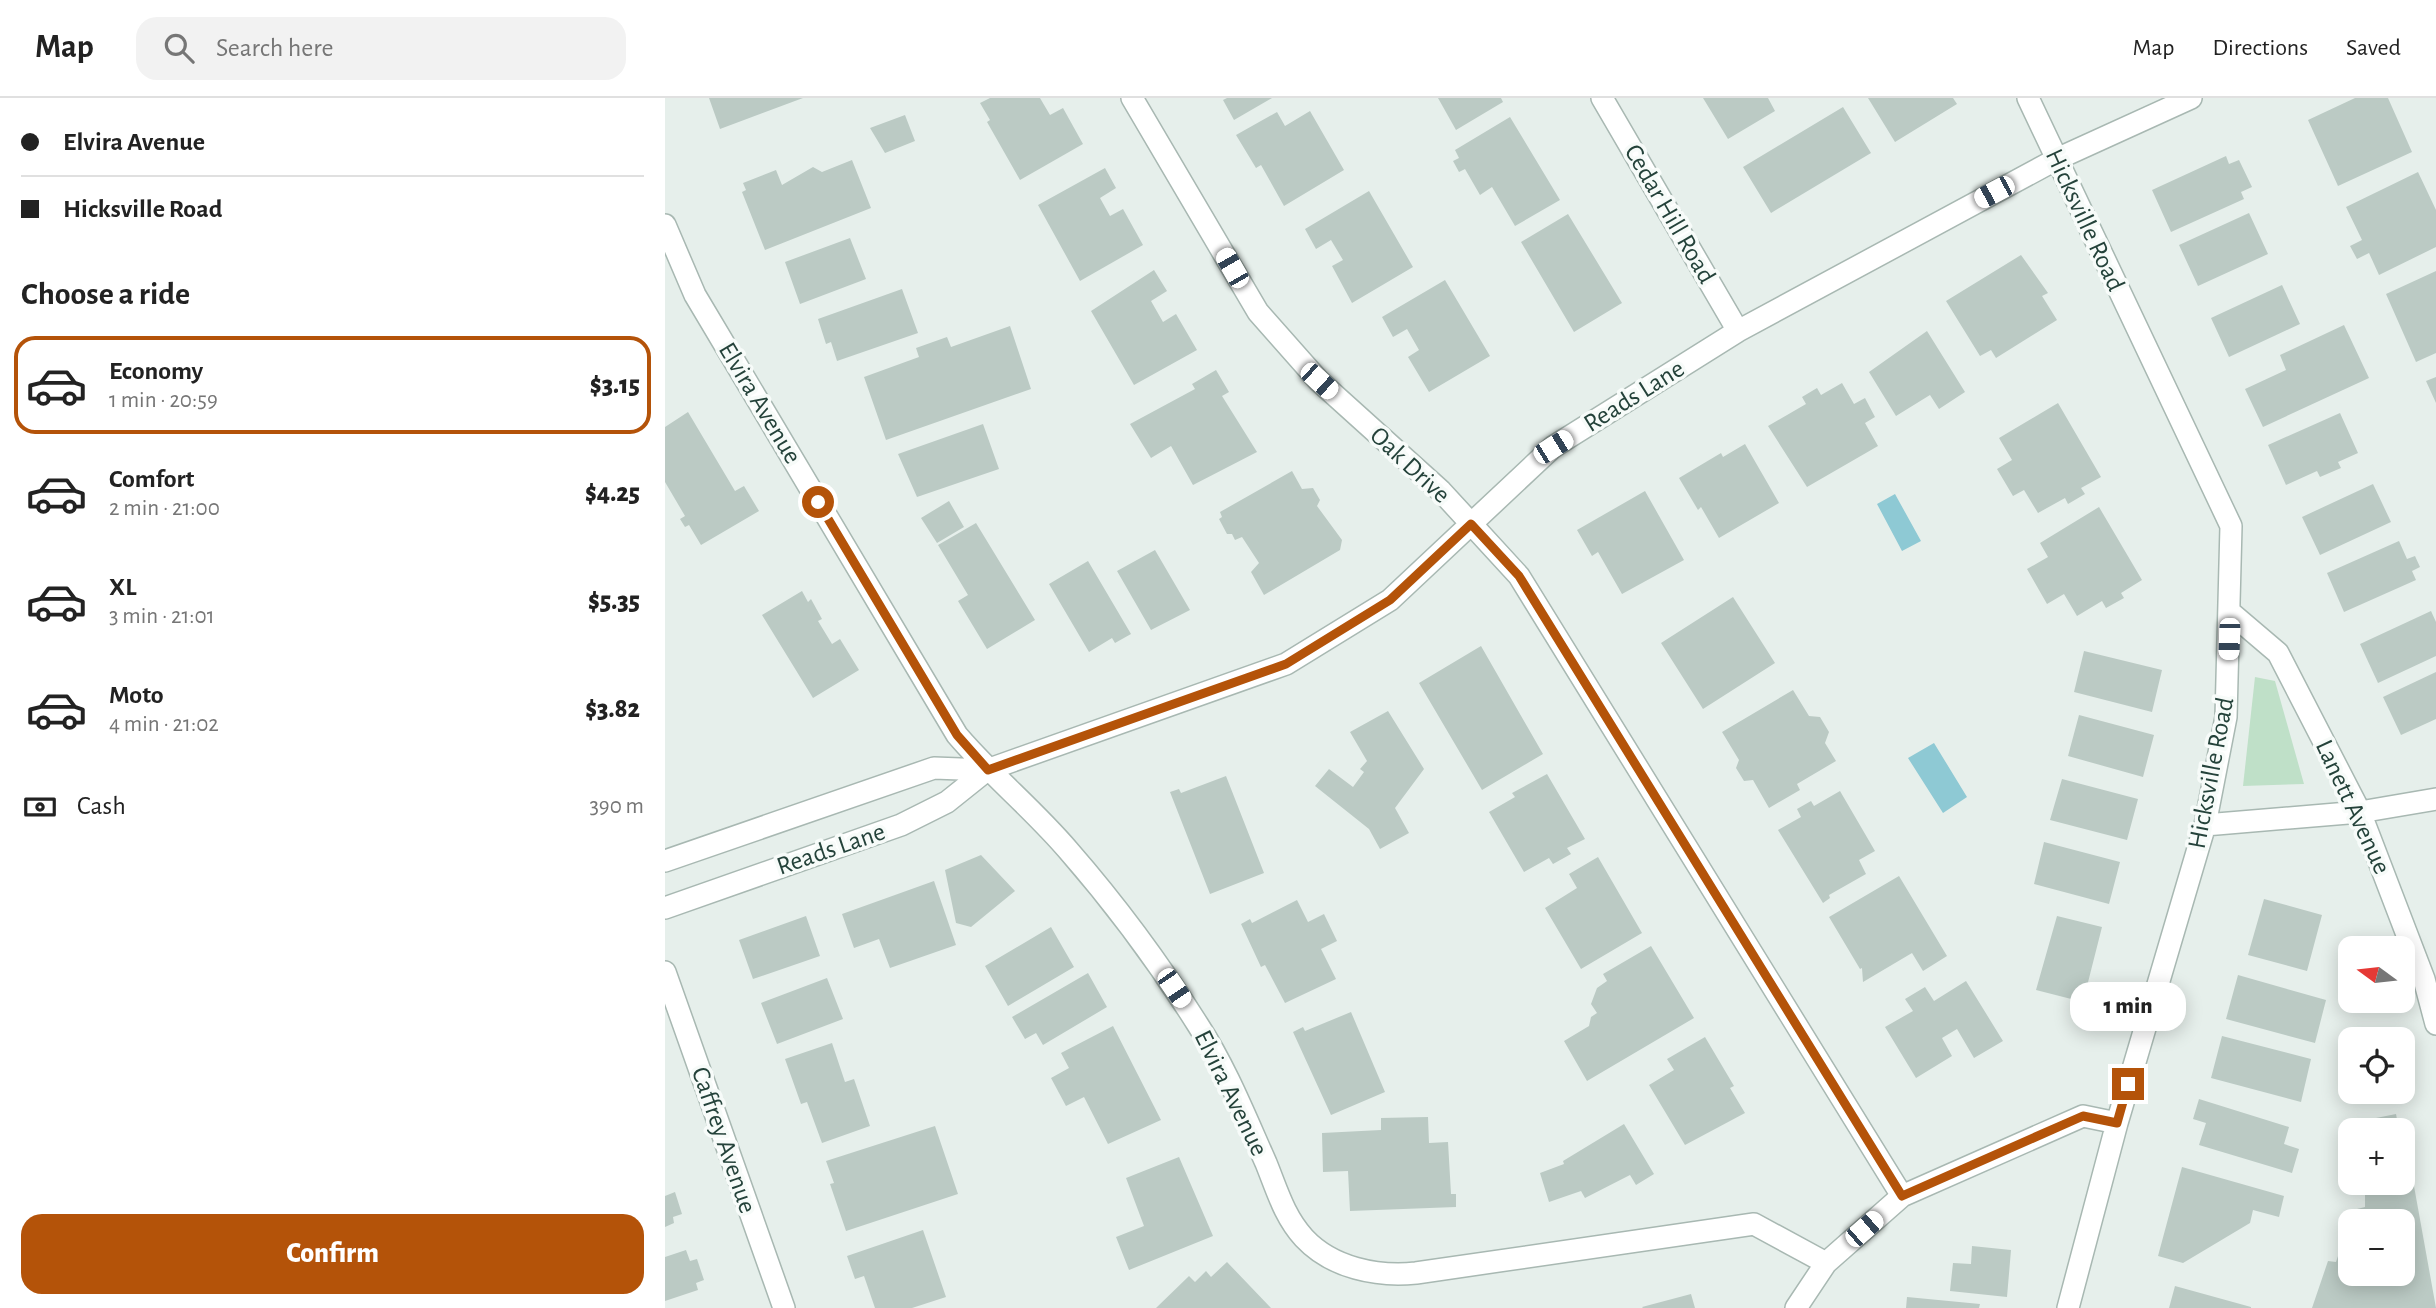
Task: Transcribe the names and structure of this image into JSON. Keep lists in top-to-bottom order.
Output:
{
  "streets": {
    "street": [
      "Cedar Hill Road",
      "Hicksville Road",
      "Reads Lane",
      "Elvira Avenue",
      "Oak Drive",
      "Lanett Avenue",
      "Caffrey Avenue"
    ]
  },
  "crossings": [
    ["Cedar Hill Road", "Reads Lane"],
    ["Hicksville Road", "Reads Lane"],
    ["Hicksville Road", "Lanett Avenue"],
    ["Reads Lane", "Elvira Avenue"],
    ["Reads Lane", "Oak Drive"]
  ],
  "north": "left",
  "page": {
    "header": "Map",
    "search": "Search here",
    "nav": ["Map", "Directions", "Saved"],
    "banner": ["Elvira Avenue", "Hicksville Road"],
    "heading": "Choose a ride",
    "list": [
      {
        "name": "Economy",
        "note": "1 min · 20:59",
        "value": "$3.15"
      },
      {
        "name": "Comfort",
        "note": "2 min · 21:00",
        "value": "$4.25"
      },
      {
        "name": "XL",
        "note": "3 min · 21:01",
        "value": "$5.35"
      },
      {
        "name": "Moto",
        "note": "4 min · 21:02",
        "value": "$3.82"
      }
    ],
    "pay": ["Cash", "390 m"],
    "map_buttons": ["+", "−"],
    "bubble": "1 min",
    "buttons": "Confirm"
  }
}
